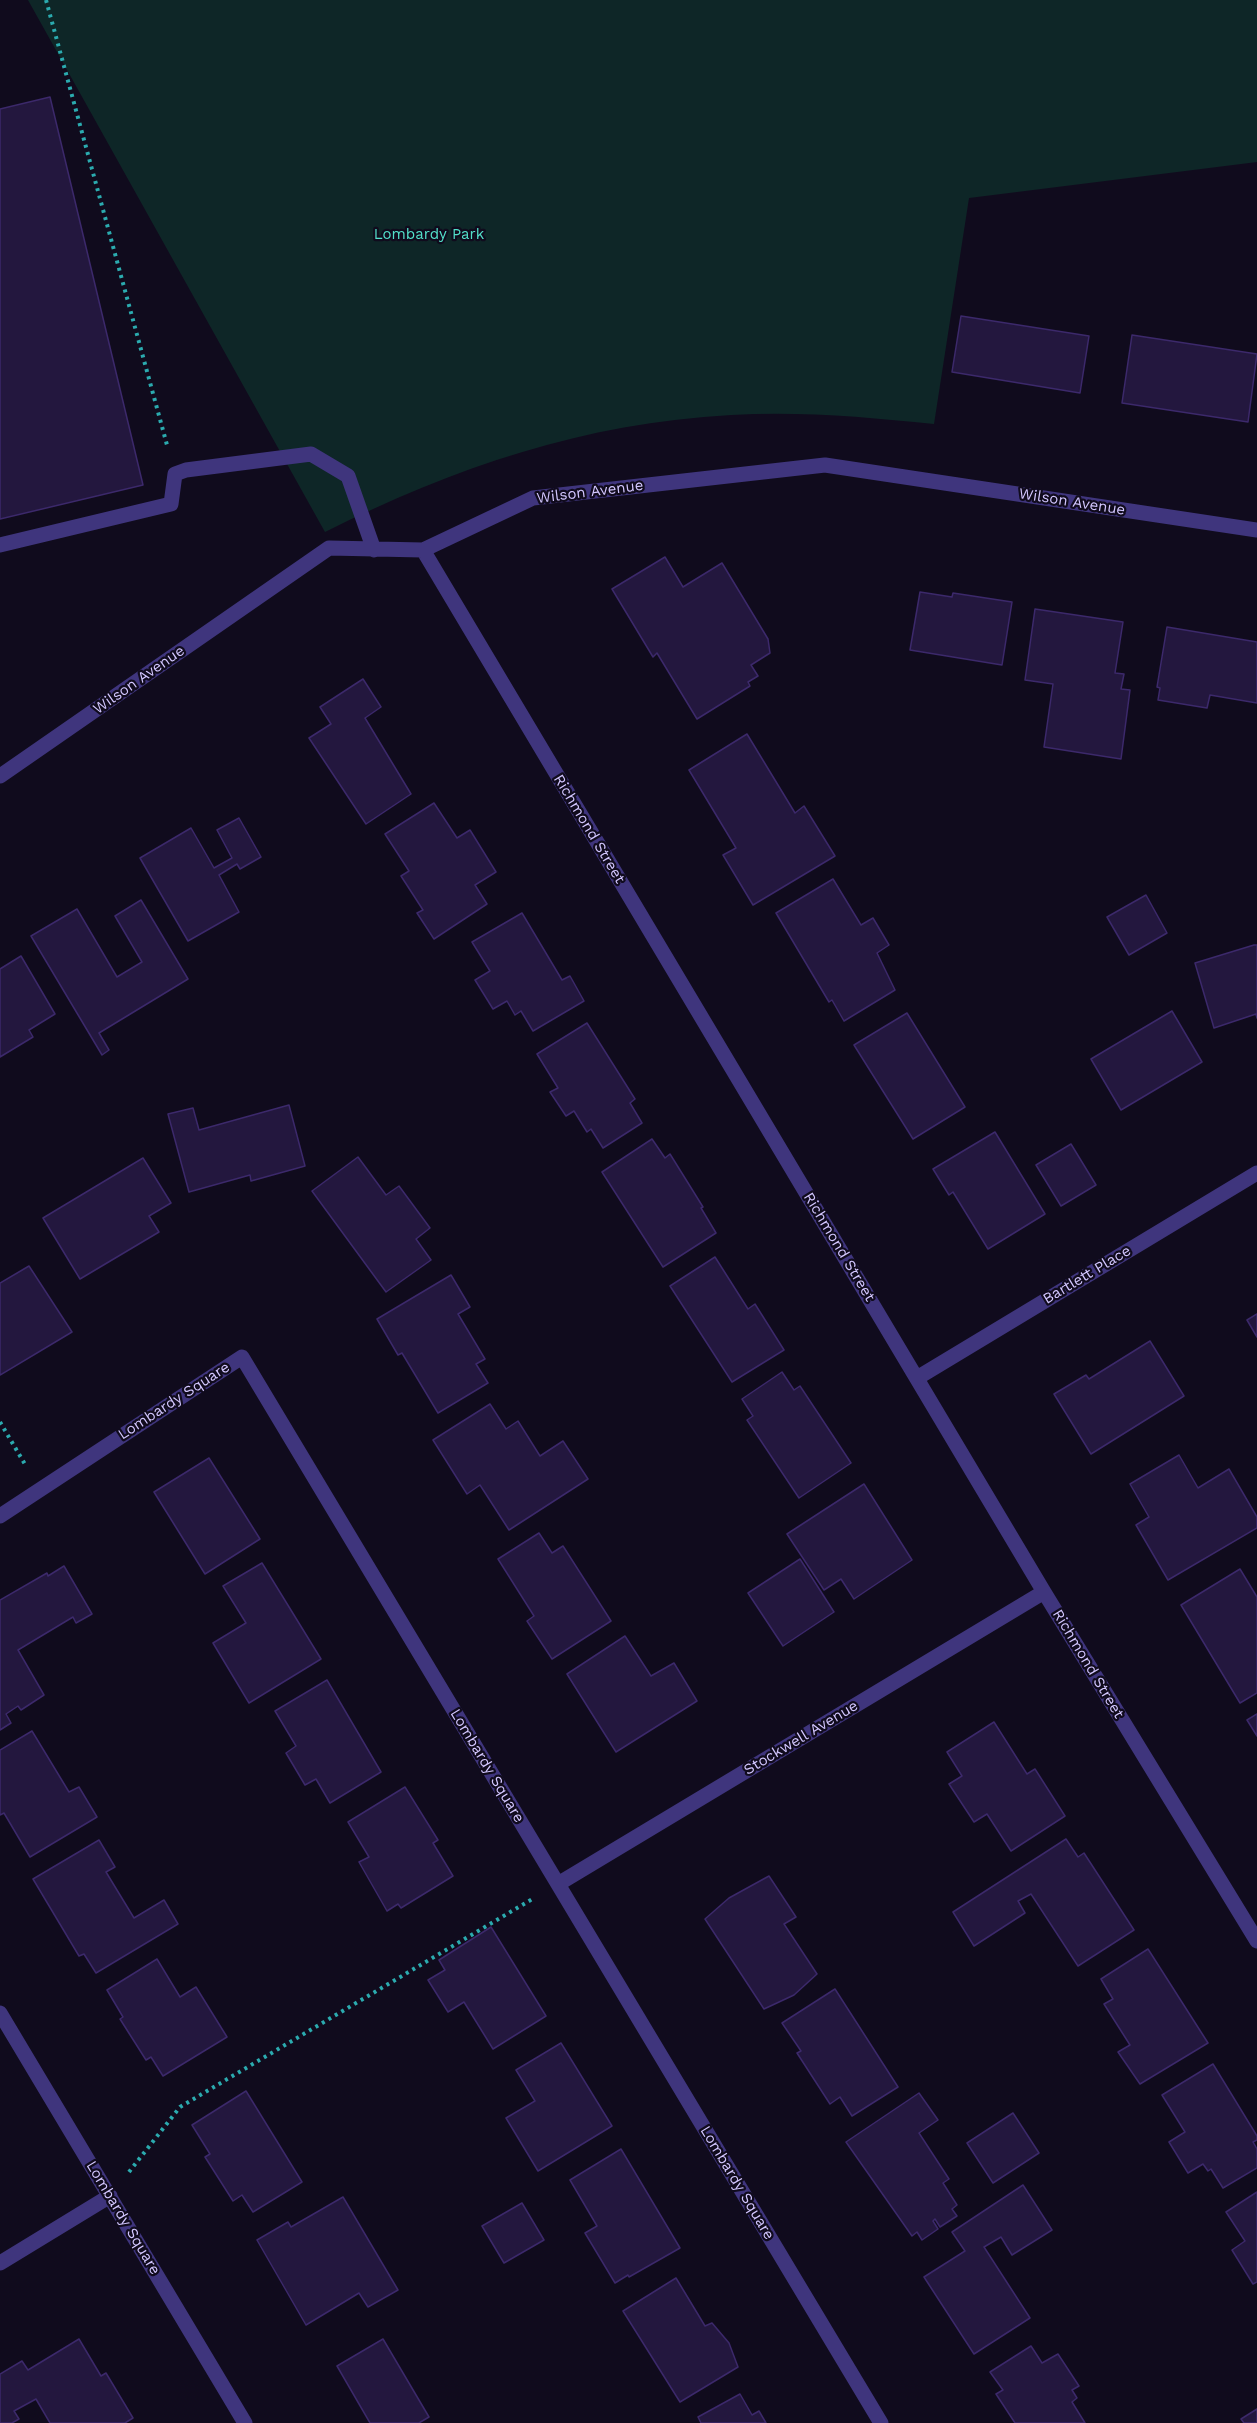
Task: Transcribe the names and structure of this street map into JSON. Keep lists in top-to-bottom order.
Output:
{
  "streets": {
    "street": [
      "Wilson Avenue",
      "Richmond Street",
      "Bartlett Place",
      "Lombardy Square",
      "Stockwell Avenue"
    ]
  },
  "crossings": [
    ["Wilson Avenue", "Richmond Street"],
    ["Richmond Street", "Bartlett Place"],
    ["Richmond Street", "Stockwell Avenue"],
    ["Lombardy Square", "Stockwell Avenue"]
  ],
  "parks": ["Lombardy Park"]
}
